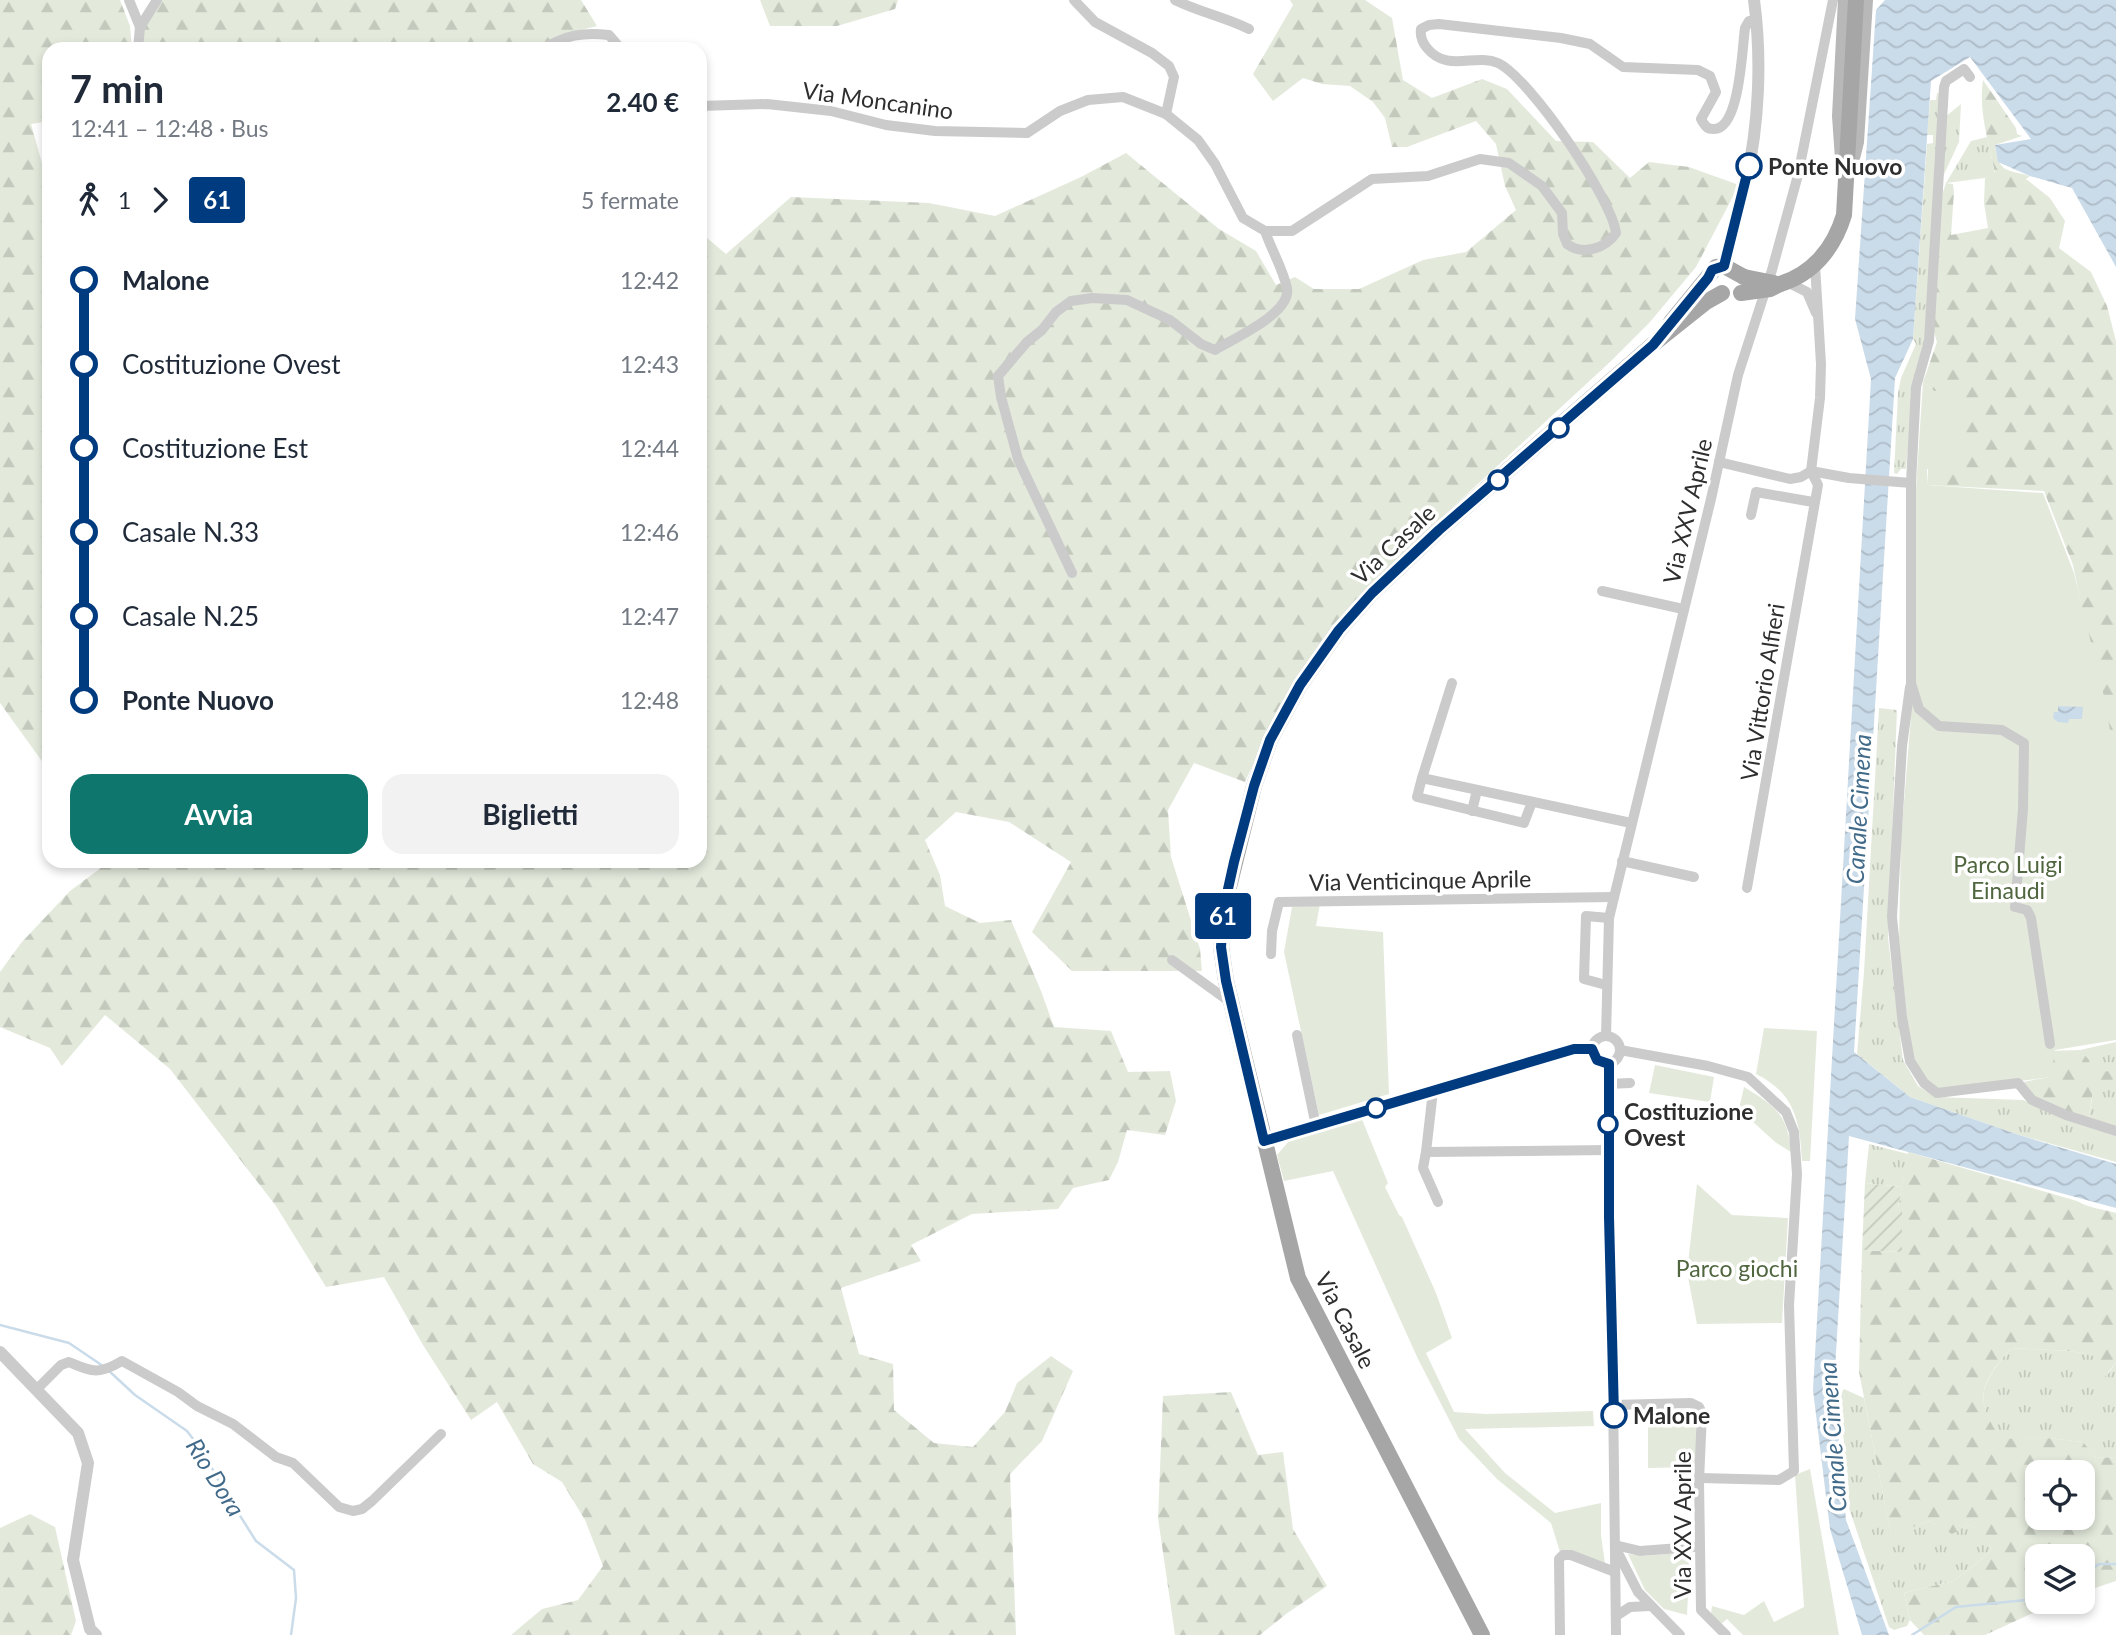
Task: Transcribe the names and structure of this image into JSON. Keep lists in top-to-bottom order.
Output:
{
  "streets": {
    "main road": ["Via Casale"],
    "street": [
      "Via Moncanino",
      "Via XXV Aprile",
      "Via Vittorio Alfieri",
      "Via Venticinque Aprile"
    ]
  },
  "crossings": [
    ["Via XXV Aprile", "Via Venticinque Aprile"]
  ],
  "water": ["Canale Cimena", "Rio Dora"],
  "parks": ["Parco Luigi Einaudi", "Parco giochi"],
  "places": ["Ponte Nuovo", "Costituzione Ovest", "Malone"],
  "lines": ["bus line 61"],
  "page": {
    "on_map": "61",
    "heading": ["7 min", "12:41 – 12:48 · Bus", "2.40 €"],
    "legs": ["1", "61", "5 fermate"],
    "list": [
      {
        "name": "Malone",
        "value": "12:42"
      },
      {
        "name": "Costituzione Ovest",
        "value": "12:43"
      },
      {
        "name": "Costituzione Est",
        "value": "12:44"
      },
      {
        "name": "Casale N.33",
        "value": "12:46"
      },
      {
        "name": "Casale N.25",
        "value": "12:47"
      },
      {
        "name": "Ponte Nuovo",
        "value": "12:48"
      }
    ],
    "buttons": ["Avvia", "Biglietti"]
  }
}
